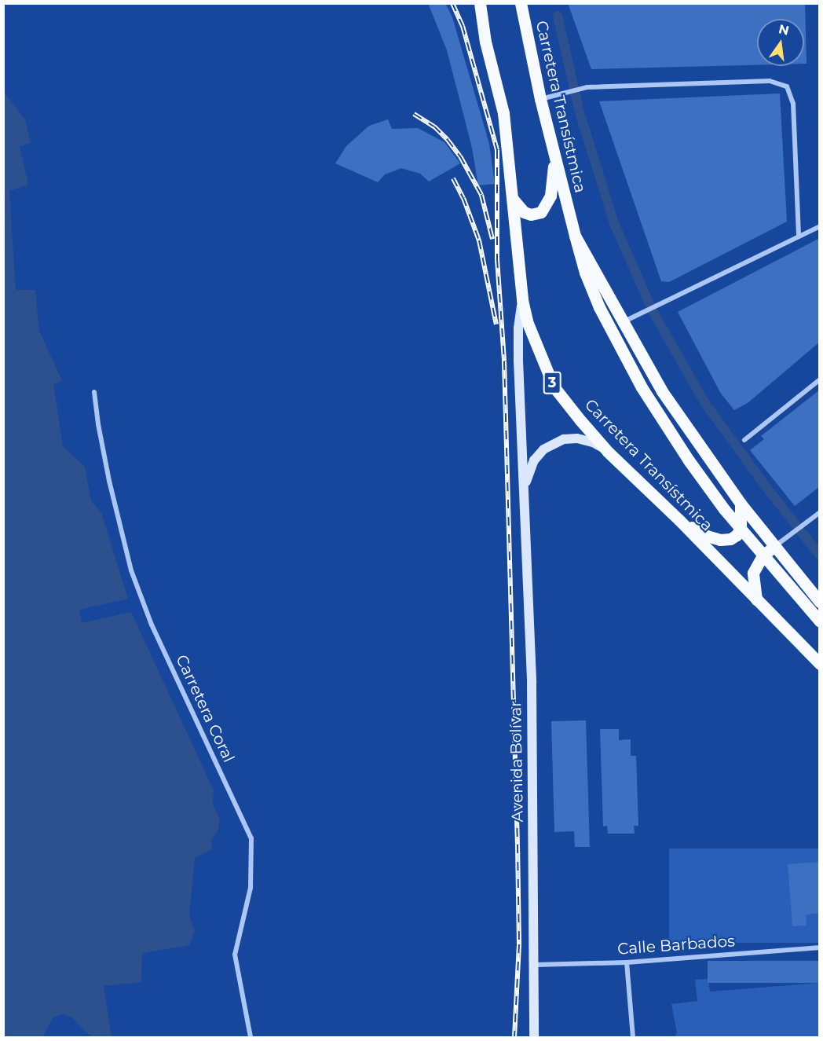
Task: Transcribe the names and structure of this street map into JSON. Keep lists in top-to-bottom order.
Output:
{
  "streets": {
    "main road": ["Carretera Transístmica", "3", "Avenida Bolívar"],
    "street": ["Carretera Coral", "Calle Barbados"]
  },
  "crossings": [
    ["Carretera Transístmica", "Avenida Bolívar"],
    ["Avenida Bolívar", "Calle Barbados"]
  ],
  "north": "top"
}
